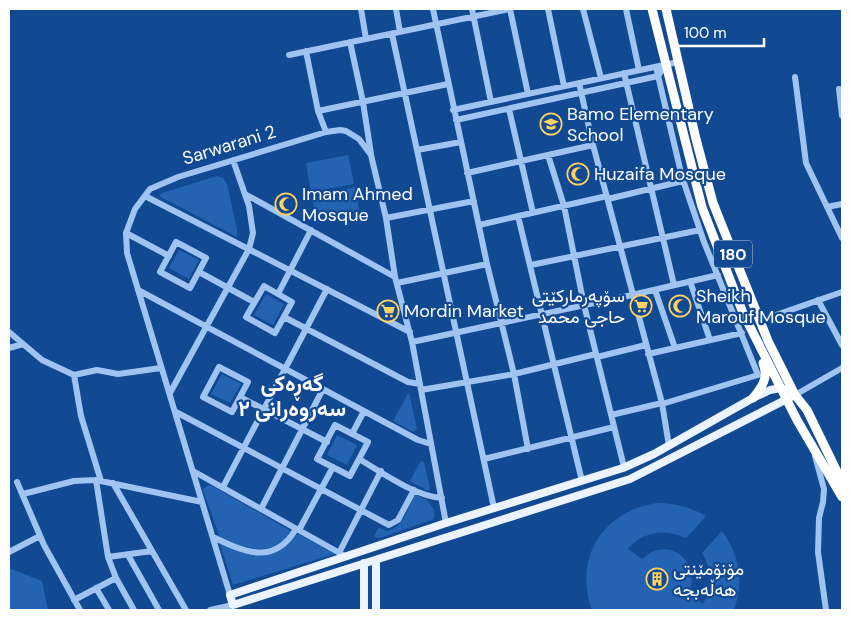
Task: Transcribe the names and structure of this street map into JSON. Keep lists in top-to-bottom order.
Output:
{
  "streets": {
    "highway": ["180"],
    "main road": ["Sarwarani 2"]
  },
  "districts": ["گەڕەکی سەروەرانی ٢"],
  "places": {
    "school or university": ["Bamo Elementary School"],
    "mosque": ["Huzaifa Mosque", "Imam Ahmed Mosque", "Sheikh Marouf Mosque"],
    "supermarket": ["سۆپەرمارکێتی حاجی محمد", "Mordin Market"],
    "building": ["مۆنۆمێنتی هەڵەبجە"]
  },
  "scale_bar": "100 m"
}
